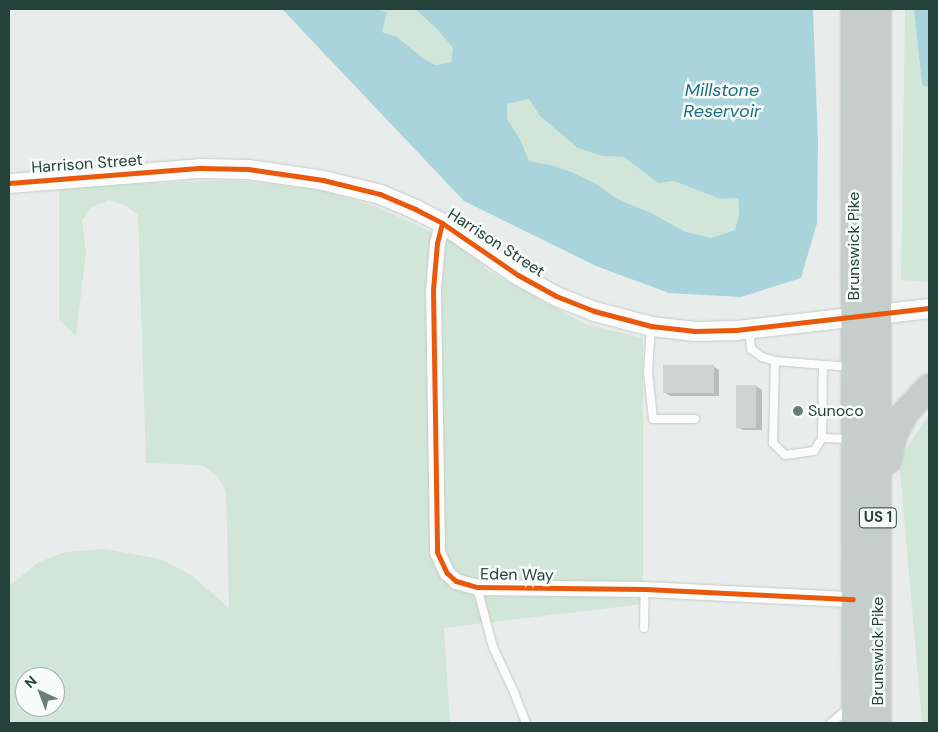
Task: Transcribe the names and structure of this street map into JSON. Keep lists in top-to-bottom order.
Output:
{
  "streets": {
    "highway": ["Brunswick Pike", "US 1"],
    "street": ["Harrison Street", "Eden Way"]
  },
  "crossings": [
    ["Harrison Street", "Brunswick Pike"],
    ["Harrison Street", "Eden Way"],
    ["Brunswick Pike", "Eden Way"]
  ],
  "water": ["Millstone Reservoir"],
  "places": ["Sunoco"],
  "north": "top left"
}
